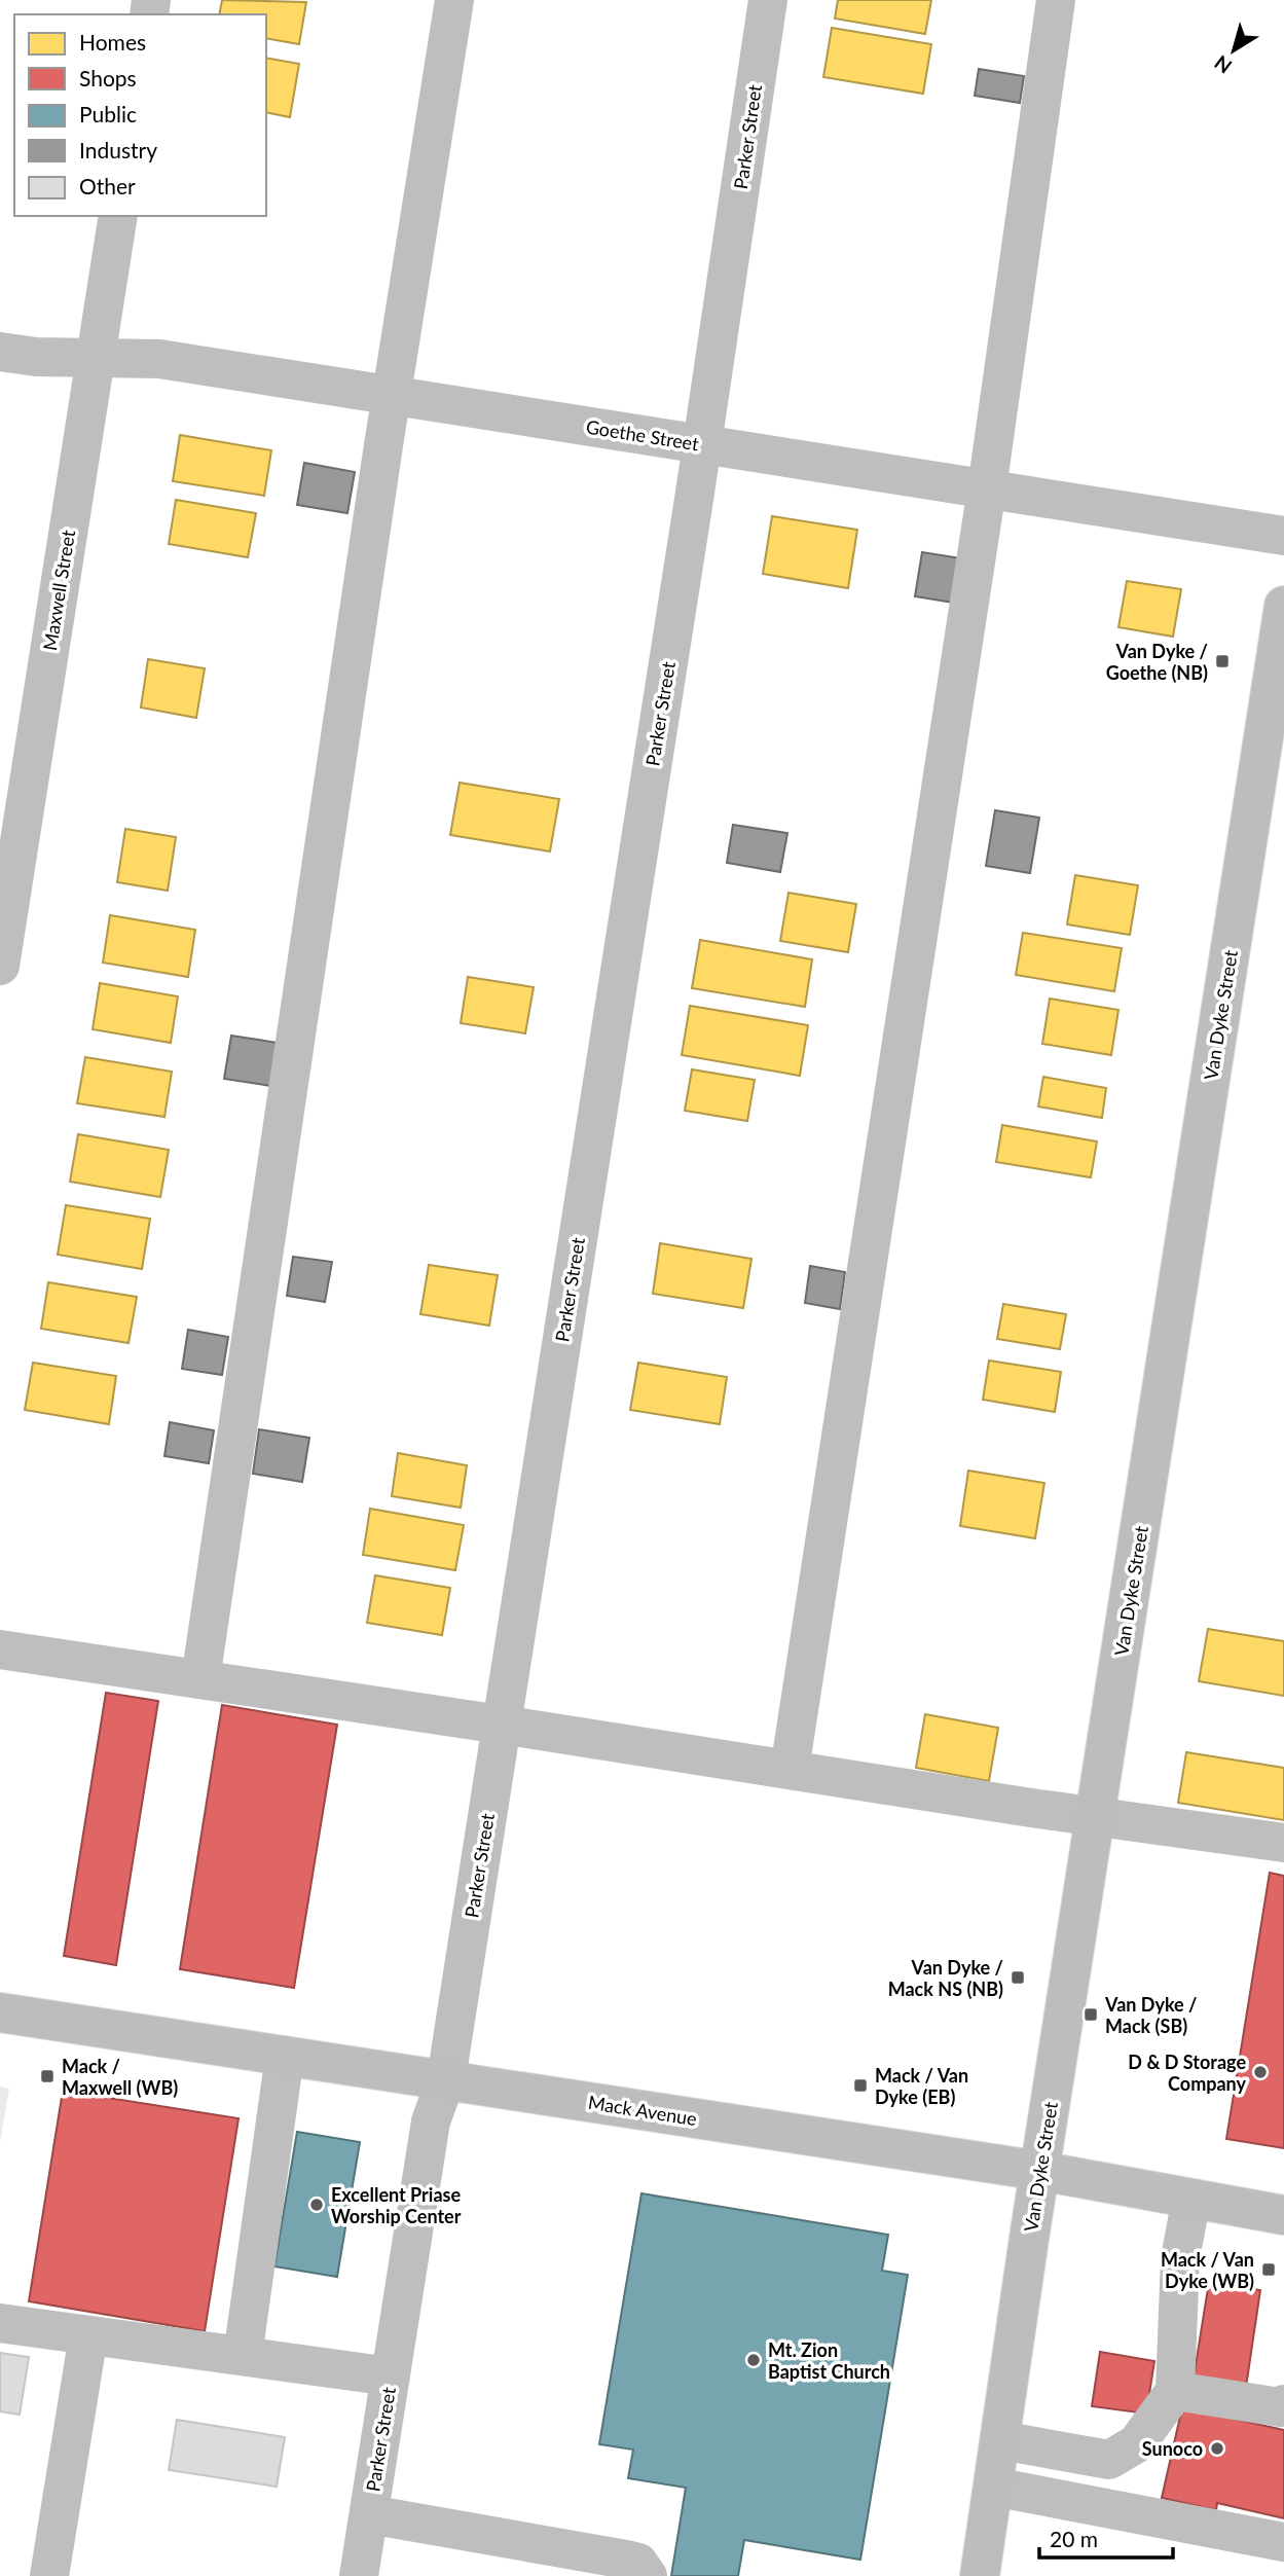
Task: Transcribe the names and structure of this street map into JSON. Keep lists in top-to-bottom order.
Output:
{
  "streets": {
    "main road": ["Van Dyke Street", "Mack Avenue"],
    "street": ["Parker Street", "Goethe Street", "Maxwell Street"]
  },
  "crossings": [
    ["Parker Street", "Goethe Street"],
    ["Parker Street", "Mack Avenue"],
    ["Goethe Street", "Maxwell Street"],
    ["Van Dyke Street", "Mack Avenue"]
  ],
  "places": {
    "transit": [
      "Van Dyke / Goethe (NB)",
      "Van Dyke / Mack NS (NB)",
      "Van Dyke / Mack (SB)",
      "Mack / Maxwell (WB)",
      "Mack / Van Dyke (EB)",
      "Mack / Van Dyke (WB)"
    ],
    "other": [
      "D & D Storage Company",
      "Excellent Priase Worship Center",
      "Mt. Zion Baptist Church",
      "Sunoco"
    ]
  },
  "legend": [
    "Homes",
    "Shops",
    "Public",
    "Industry",
    "Other"
  ],
  "scale_bar": "20 m",
  "north": "bottom left"
}
